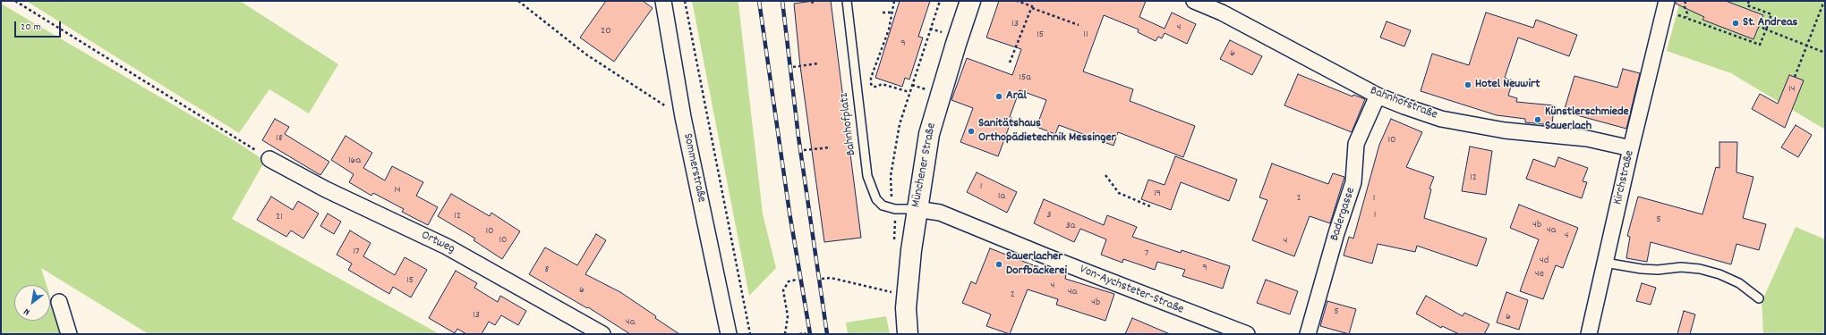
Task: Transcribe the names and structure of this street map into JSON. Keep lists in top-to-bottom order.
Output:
{
  "streets": {
    "main road": ["Münchener Straße"],
    "street": [
      "Bahnhofstraße",
      "Sommerstraße",
      "Kirchstraße",
      "Badergasse",
      "Ortweg",
      "Von-Aychsteter-Straße"
    ],
    "lane": ["Bahnhofplatz"]
  },
  "crossings": [
    ["Bahnhofstraße", "Kirchstraße"],
    ["Bahnhofstraße", "Badergasse"],
    ["Bahnhofplatz", "Münchener Straße"],
    ["Bahnhofplatz", "Von-Aychsteter-Straße"],
    ["Münchener Straße", "Von-Aychsteter-Straße"]
  ],
  "places": [
    "St. Andreas",
    "Hotel Neuwirt",
    "Aral",
    "Künstlerschmiede Sauerlach",
    "Sanitätshaus Orthopädietechnik Messinger",
    "Sauerlacher Dorfbäckerei"
  ],
  "house_numbers": [
    "13",
    "4",
    "20",
    "15",
    "11",
    "9",
    "6",
    "15a",
    "14",
    "18",
    "10",
    "16a",
    "12",
    "1",
    "14",
    "19",
    "1a",
    "2",
    "1",
    "3",
    "1",
    "12",
    "21",
    "5",
    "4b",
    "3a",
    "4a",
    "10",
    "4",
    "10",
    "4",
    "17",
    "7",
    "4d",
    "9",
    "8",
    "4e",
    "15",
    "4",
    "6",
    "4a",
    "2",
    "4b",
    "5",
    "13",
    "6",
    "4a"
  ],
  "scale_bar": "20 m",
  "north": "bottom left"
}
